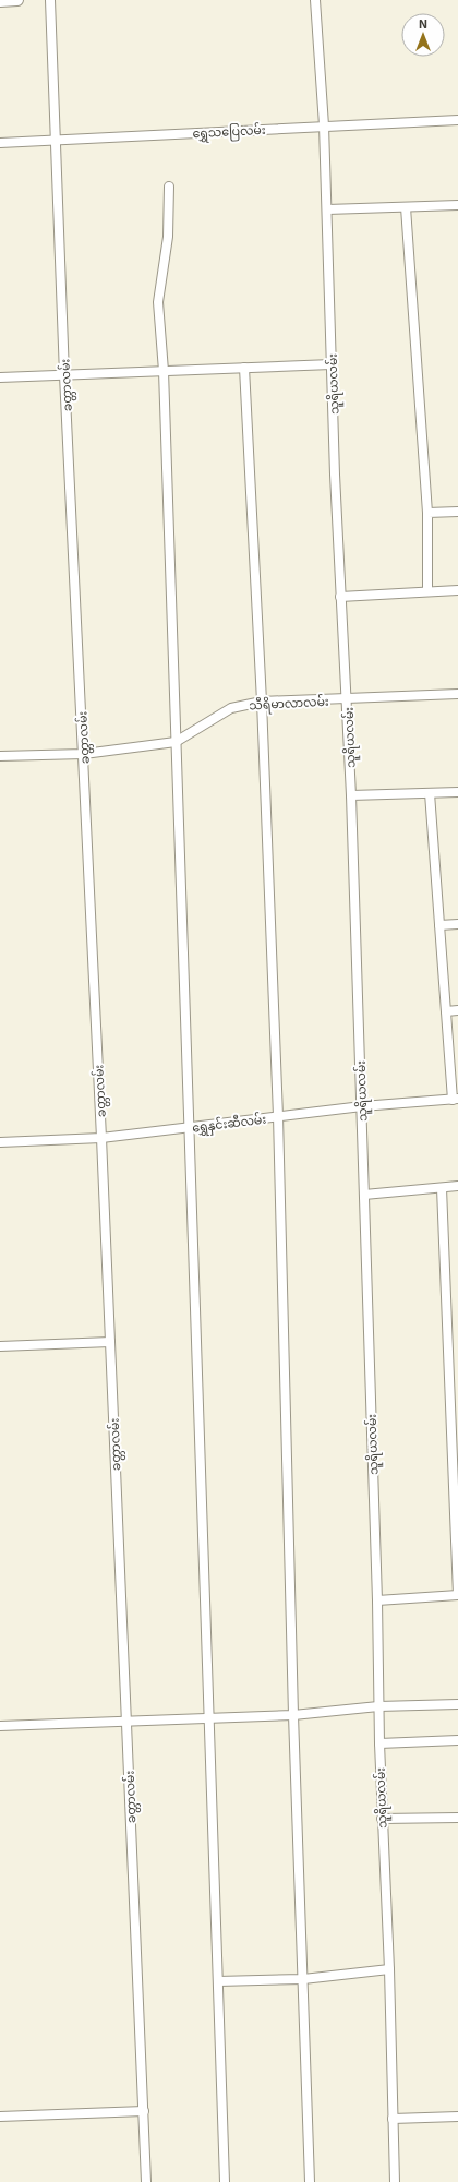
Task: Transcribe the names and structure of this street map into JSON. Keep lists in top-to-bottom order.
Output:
{
  "streets": {
    "street": [
      "ရွှေသပြေလမ်း",
      "သူရိယလမ်း",
      "ခတ္တာလမ်း",
      "သီရိမာလာလမ်း",
      "ရွှေနှင်းဆီလမ်း"
    ]
  },
  "crossings": [
    ["ရွှေသပြေလမ်း", "သူရိယလမ်း"],
    ["ရွှေသပြေလမ်း", "ခတ္တာလမ်း"],
    ["သူရိယလမ်း", "သီရိမာလာလမ်း"],
    ["သူရိယလမ်း", "ရွှေနှင်းဆီလမ်း"],
    ["ခတ္တာလမ်း", "သီရိမာလာလမ်း"],
    ["ခတ္တာလမ်း", "ရွှေနှင်းဆီလမ်း"]
  ],
  "north": "top"
}
